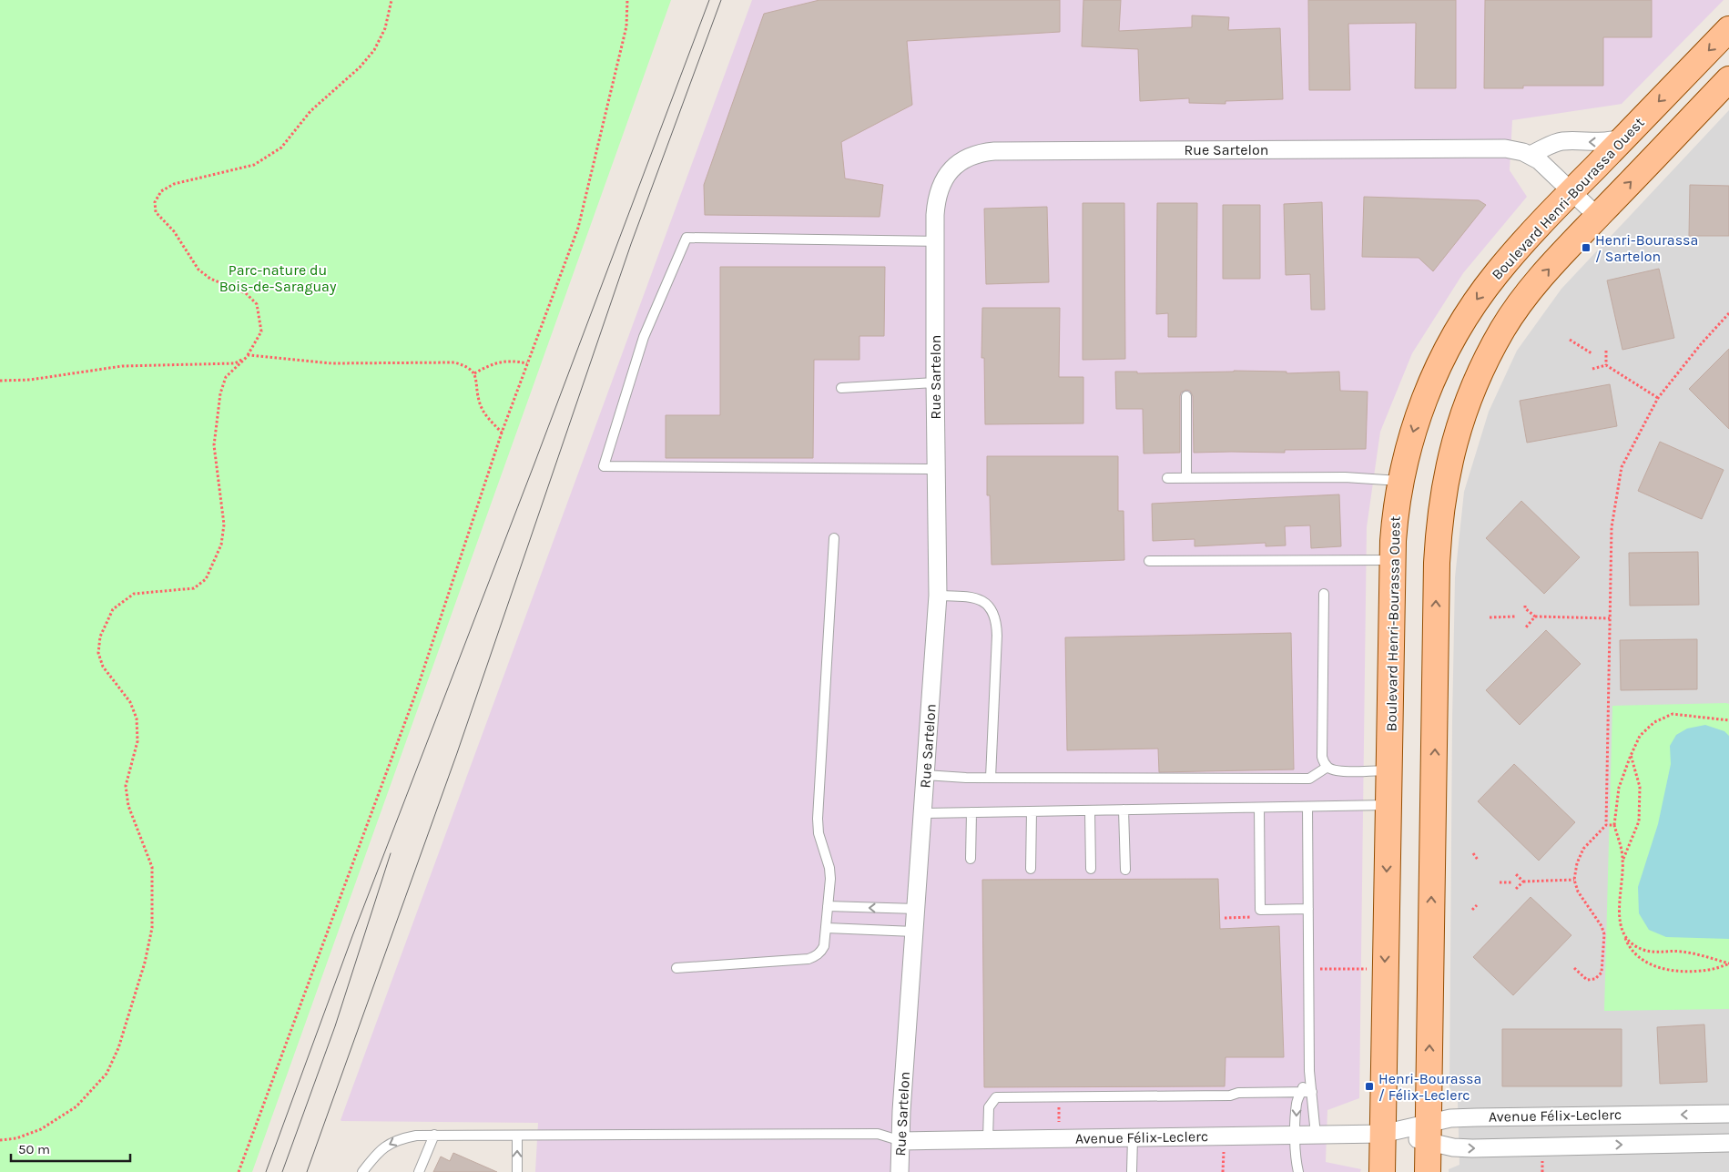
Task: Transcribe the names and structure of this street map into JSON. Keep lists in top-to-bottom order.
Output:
{
  "streets": {
    "main road": ["Boulevard Henri-Bourassa Ouest"],
    "street": ["Rue Sartelon", "Avenue Félix-Leclerc"]
  },
  "crossings": [
    ["Rue Sartelon", "Boulevard Henri-Bourassa Ouest"],
    ["Rue Sartelon", "Avenue Félix-Leclerc"],
    ["Boulevard Henri-Bourassa Ouest", "Avenue Félix-Leclerc"]
  ],
  "parks": ["Parc-nature du Bois-de-Saraguay"],
  "places": {
    "transit": ["Henri-Bourassa / Sartelon", "Henri-Bourassa / Félix-Leclerc"]
  },
  "scale_bar": "50 m"
}
